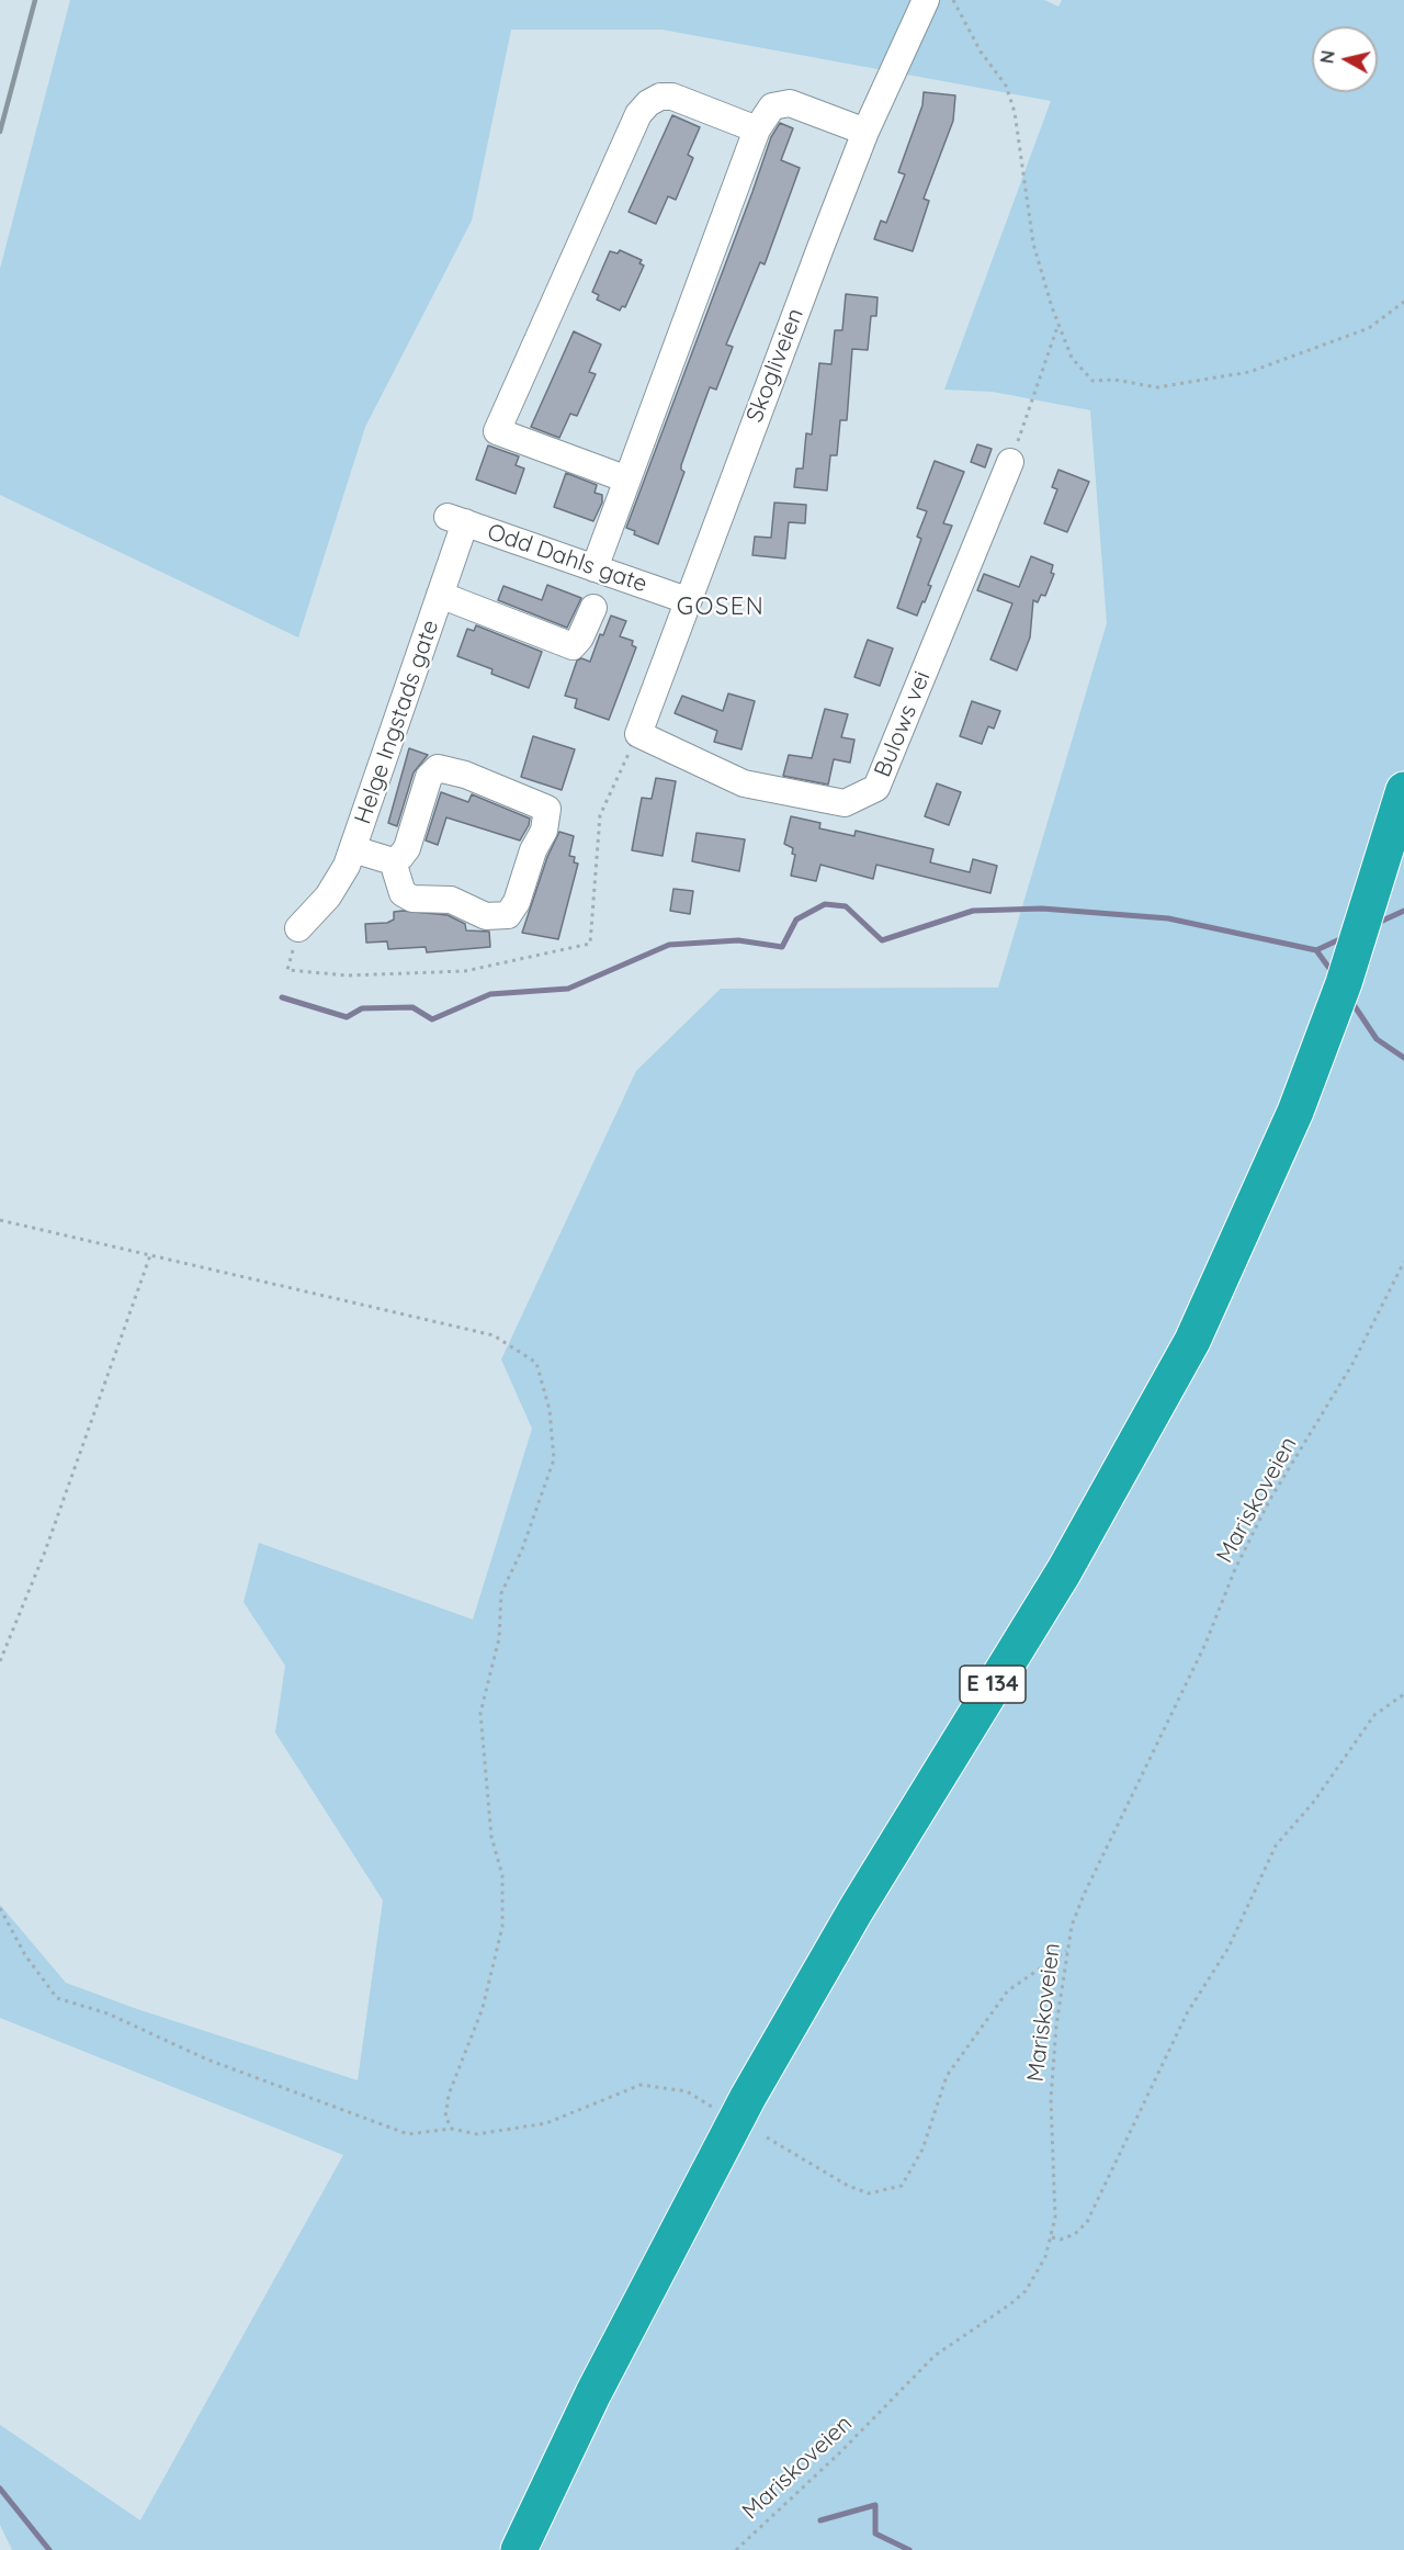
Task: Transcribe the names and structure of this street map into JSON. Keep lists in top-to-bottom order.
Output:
{
  "streets": {
    "highway": ["E 134"],
    "street": [
      "Skogliveien",
      "Odd Dahls gate",
      "Helge Ingstads gate",
      "Bulows vei"
    ],
    "path": ["Mariskoveien"]
  },
  "crossings": [
    ["Skogliveien", "Odd Dahls gate"],
    ["Skogliveien", "Bulows vei"],
    ["Odd Dahls gate", "Helge Ingstads gate"]
  ],
  "districts": ["GOSEN"],
  "north": "left"
}
